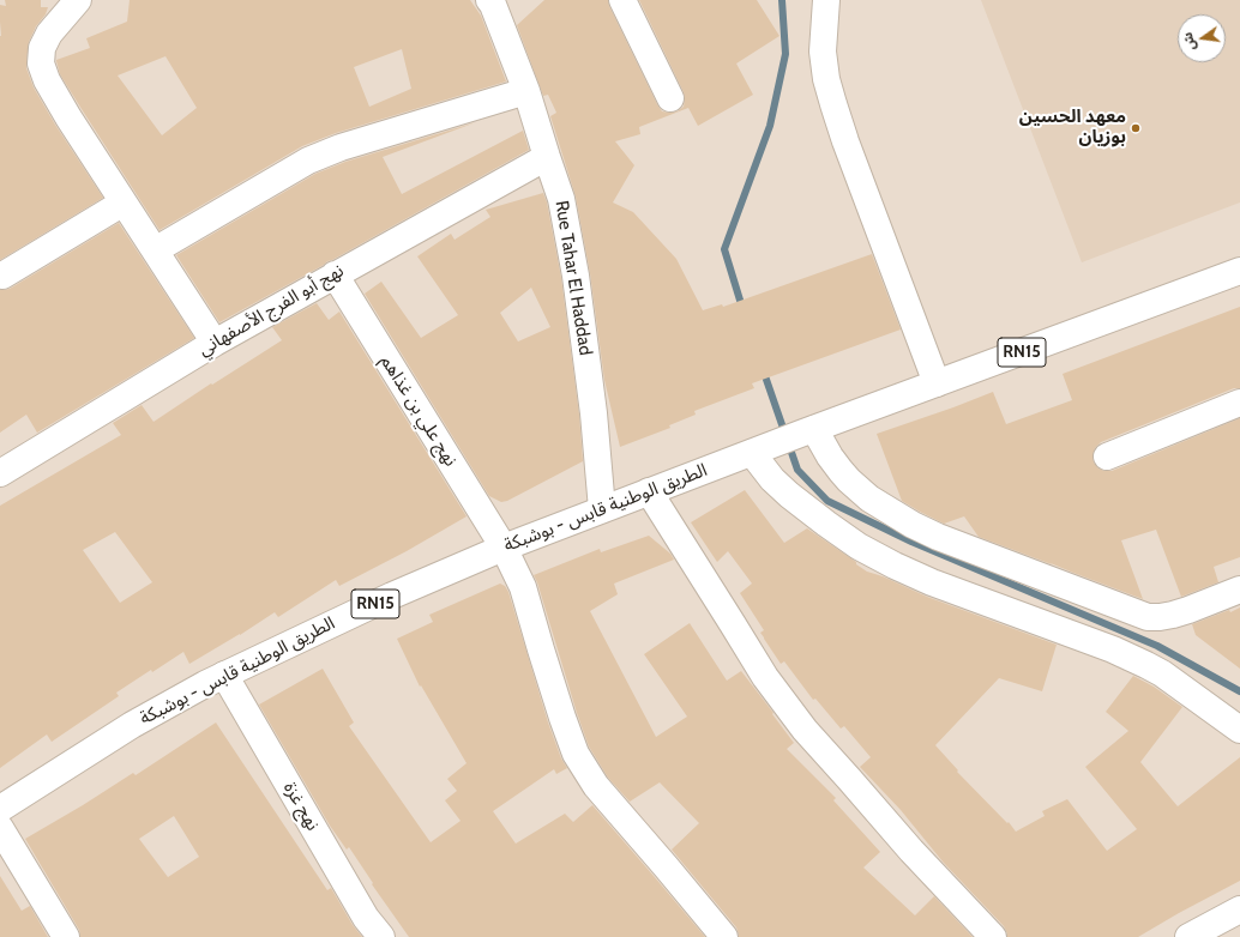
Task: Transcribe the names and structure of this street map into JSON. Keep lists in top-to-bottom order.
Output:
{
  "streets": {
    "street": [
      "Rue Tahar El Haddad",
      "نهج أبو الفرج الأصفهاني",
      "RN15",
      "نهج علي بن غذاهم",
      "الطريق الوطنية قابس - بوشبكة",
      "نهج غزة"
    ]
  },
  "crossings": [
    ["Rue Tahar El Haddad", "نهج أبو الفرج الأصفهاني"],
    ["Rue Tahar El Haddad", "الطريق الوطنية قابس - بوشبكة"],
    ["نهج أبو الفرج الأصفهاني", "نهج علي بن غذاهم"],
    ["نهج علي بن غذاهم", "الطريق الوطنية قابس - بوشبكة"],
    ["الطريق الوطنية قابس - بوشبكة", "نهج غزة"]
  ],
  "places": ["معهد الحسين بوزيان"],
  "north": "left"
}
